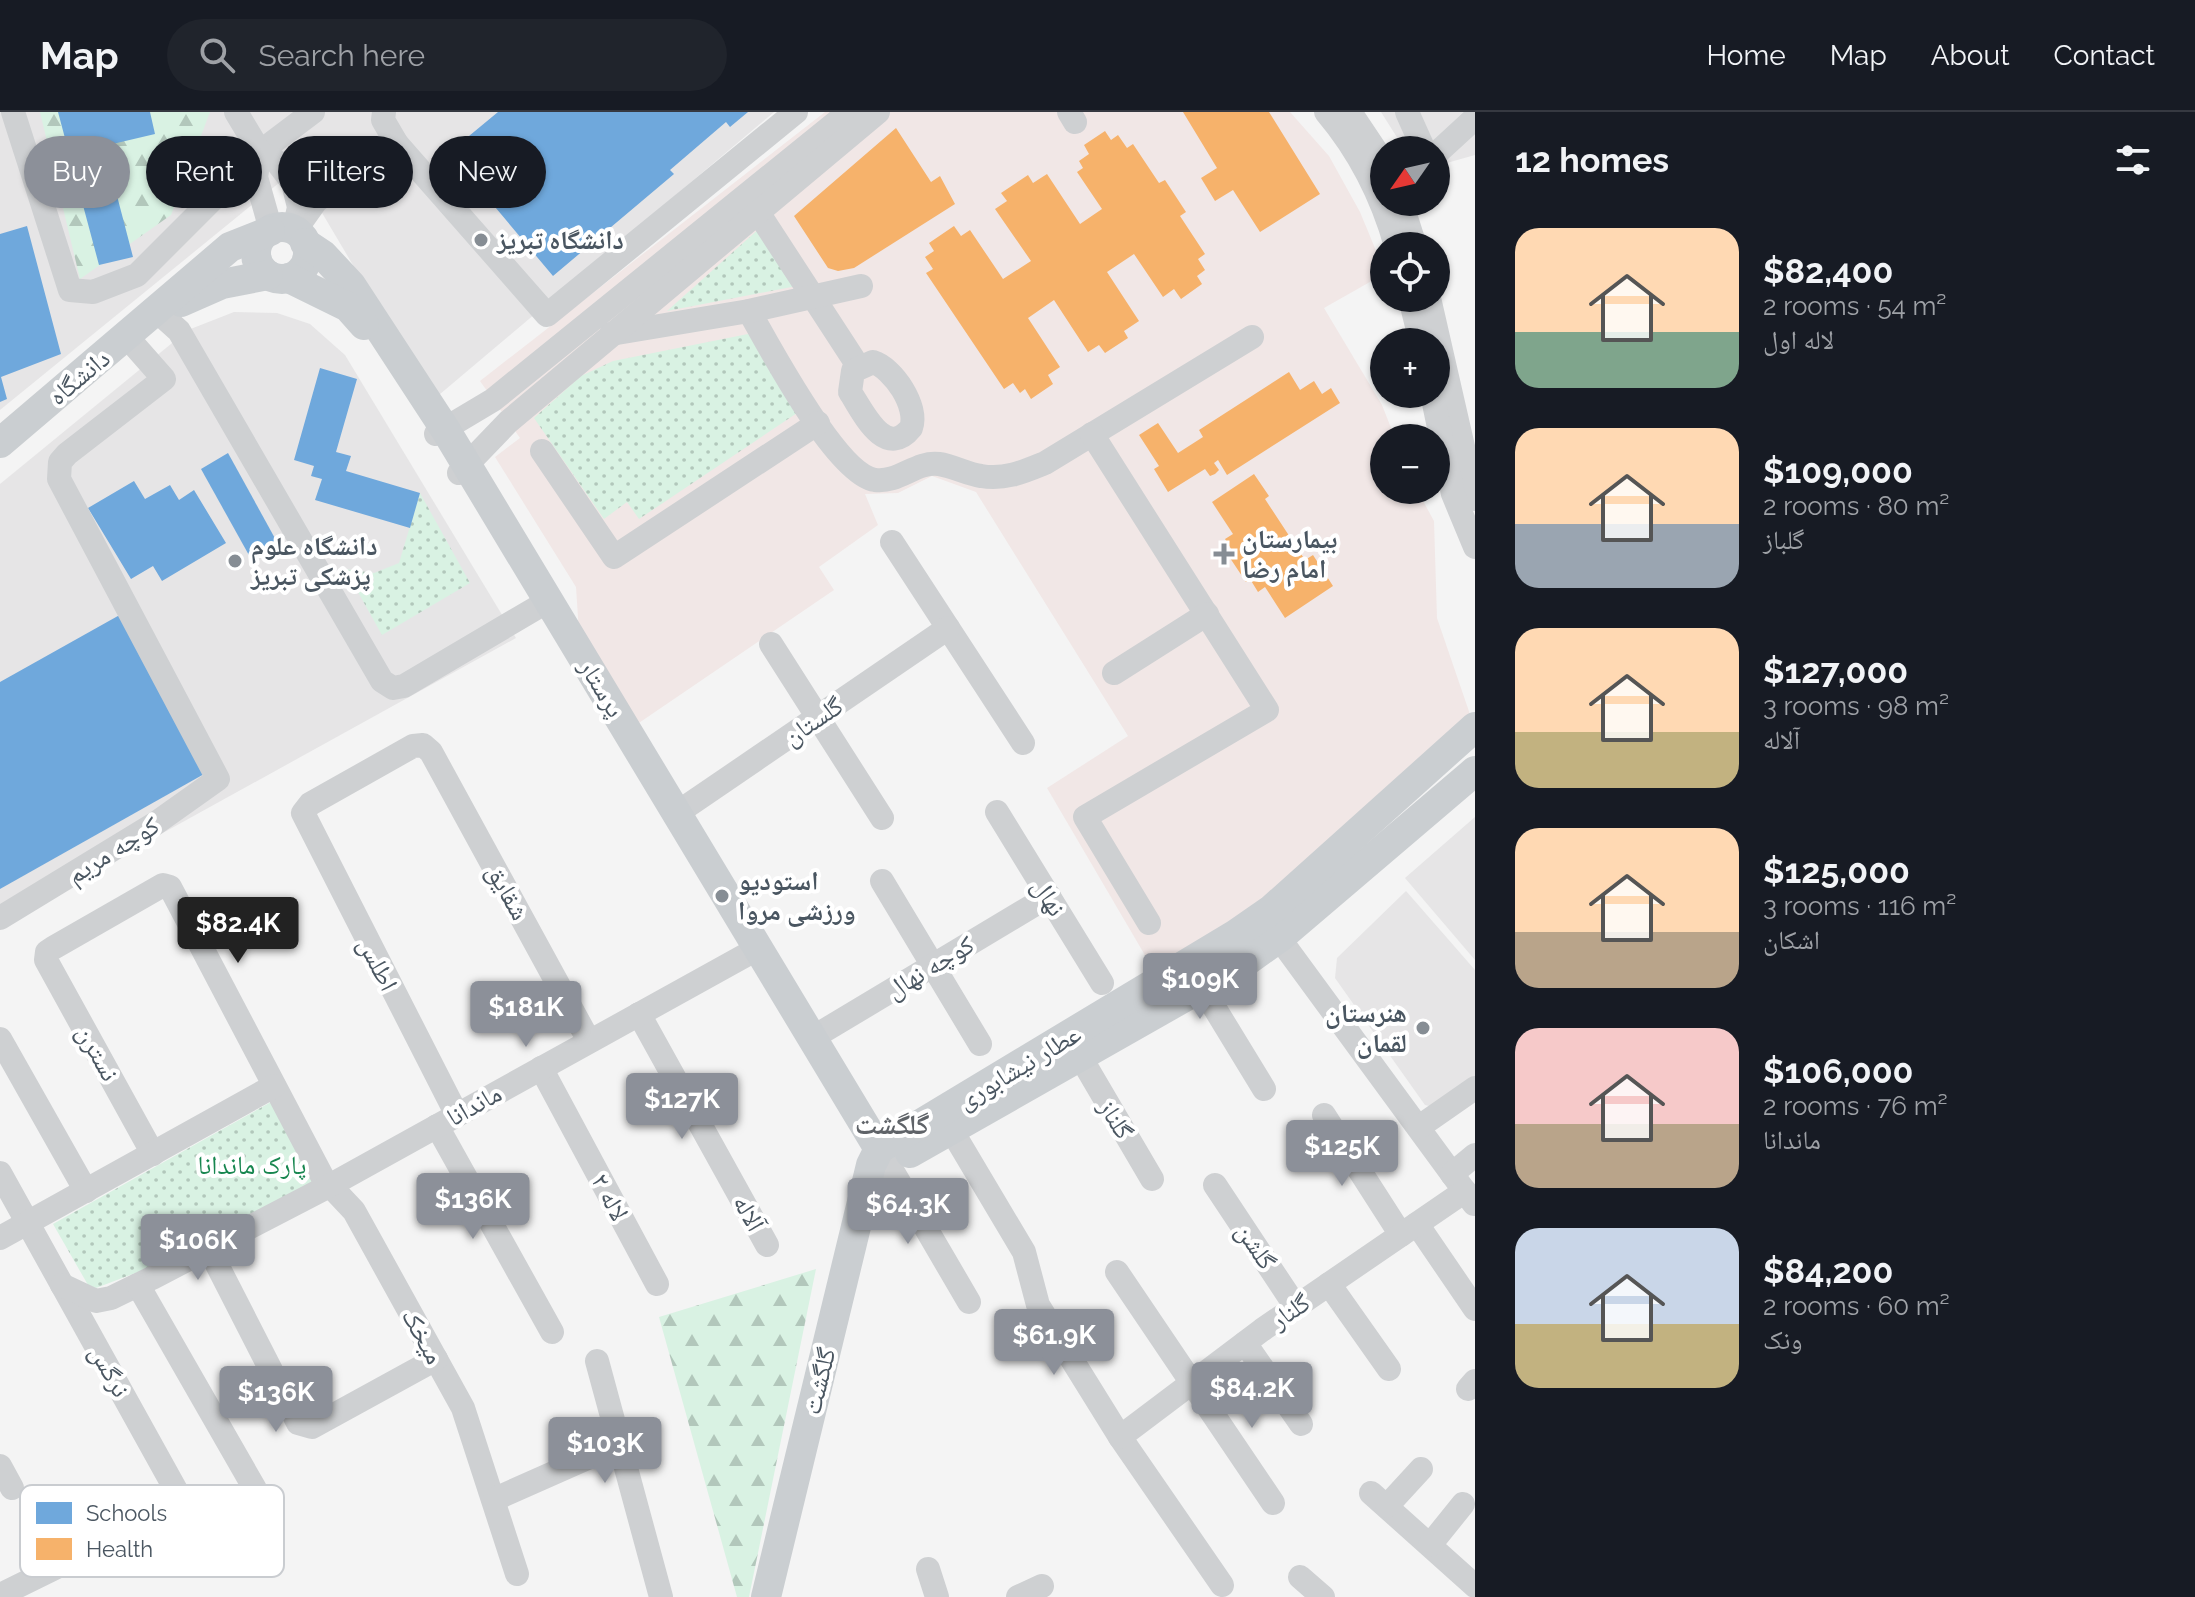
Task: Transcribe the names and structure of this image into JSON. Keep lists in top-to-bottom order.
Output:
{
  "streets": {
    "main road": [
      "دانشگاه",
      "پرستار",
      "عطار نیشابوری",
      "گلگشت"
    ],
    "street": [
      "گلستان",
      "کوچه مریم",
      "شقایق",
      "نهال",
      "اطلس",
      "کوچه نهال",
      "نسترن",
      "ماندانا",
      "گلناز",
      "لاله ۲",
      "آلاله",
      "گلشن",
      "گلنار",
      "میخک",
      "نرگس"
    ]
  },
  "crossings": [
    ["دانشگاه", "پرستار"],
    ["دانشگاه", "کوچه مریم"],
    ["پرستار", "گلستان"],
    ["پرستار", "کوچه نهال"],
    ["پرستار", "عطار نیشابوری"],
    ["پرستار", "ماندانا"],
    ["پرستار", "گلگشت"],
    ["شقایق", "اطلس"],
    ["شقایق", "ماندانا"],
    ["نهال", "کوچه نهال"],
    ["اطلس", "ماندانا"],
    ["عطار نیشابوری", "گلناز"],
    ["عطار نیشابوری", "گلگشت"],
    ["ماندانا", "لاله ۲"],
    ["ماندانا", "آلاله"],
    ["ماندانا", "میخک"],
    ["ماندانا", "نرگس"],
    ["گلشن", "گلنار"]
  ],
  "districts": ["گلگشت"],
  "parks": ["پارک ماندانا"],
  "places": {
    "other": [
      "دانشگاه تبریز",
      "دانشگاه علوم پزشکی تبریز",
      "استودیو ورزشی مروا",
      "هنرستان لقمان"
    ],
    "health": ["بیمارستان امام رضا"]
  },
  "legend": ["Schools", "Health"],
  "north": "bottom left",
  "page": {
    "header": "Map",
    "search": "Search here",
    "nav": [
      "Home",
      "Map",
      "About",
      "Contact"
    ],
    "heading": "12 homes",
    "map_buttons": ["+", "−"],
    "chip": [
      "Buy",
      "Rent",
      "Filters",
      "New"
    ],
    "list": [
      {
        "name": "$82,400",
        "note": "2 rooms · 54 m² · لاله اول"
      },
      {
        "name": "$109,000",
        "note": "2 rooms · 80 m² · گلباز"
      },
      {
        "name": "$127,000",
        "note": "3 rooms · 98 m² · آلاله"
      },
      {
        "name": "$125,000",
        "note": "3 rooms · 116 m² · اشکان"
      },
      {
        "name": "$106,000",
        "note": "2 rooms · 76 m² · ماندانا"
      },
      {
        "name": "$84,200",
        "note": "2 rooms · 60 m² · ونک"
      }
    ],
    "price": [
      "$82.4K",
      "$109K",
      "$181K",
      "$127K",
      "$125K",
      "$136K",
      "$64.3K",
      "$106K",
      "$61.9K",
      "$84.2K",
      "$136K",
      "$103K"
    ]
  }
}
